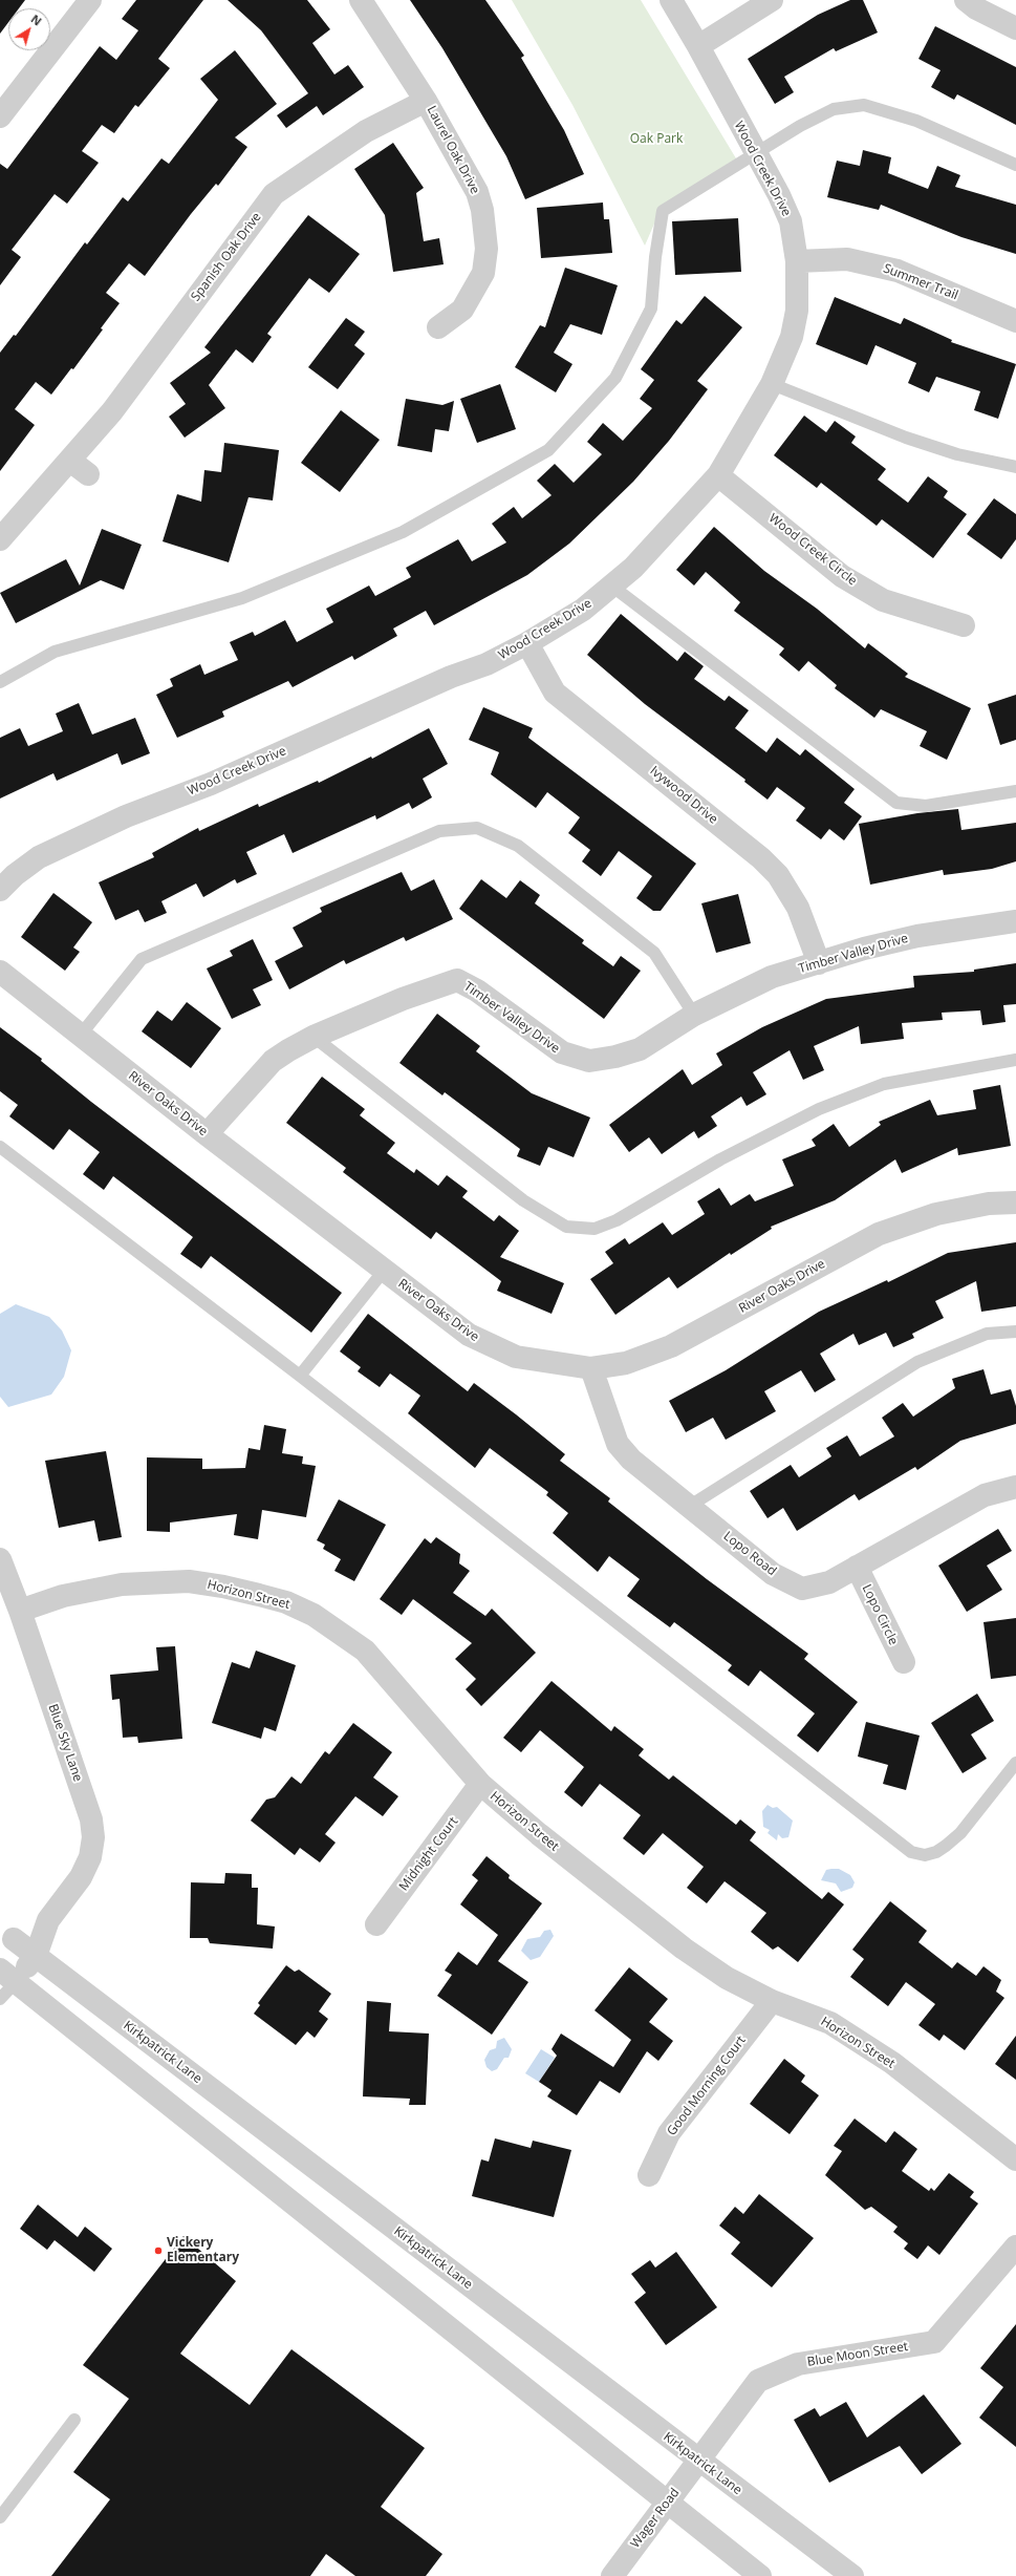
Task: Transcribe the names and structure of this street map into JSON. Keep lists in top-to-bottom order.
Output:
{
  "streets": {
    "street": [
      "Laurel Oak Drive",
      "Wood Creek Drive",
      "Spanish Oak Drive",
      "Summer Trail",
      "Wood Creek Circle",
      "Ivywood Drive",
      "Timber Valley Drive",
      "River Oaks Drive",
      "Lopo Road",
      "Horizon Street",
      "Lopo Circle",
      "Blue Sky Lane",
      "Midnight Court",
      "Kirkpatrick Lane",
      "Good Morning Court",
      "Blue Moon Street",
      "Wager Road"
    ]
  },
  "crossings": [
    ["Laurel Oak Drive", "Spanish Oak Drive"],
    ["Wood Creek Drive", "Summer Trail"],
    ["Wood Creek Drive", "Wood Creek Circle"],
    ["Wood Creek Drive", "Ivywood Drive"],
    ["Ivywood Drive", "Timber Valley Drive"],
    ["Timber Valley Drive", "River Oaks Drive"],
    ["River Oaks Drive", "Lopo Road"],
    ["Lopo Road", "Lopo Circle"],
    ["Horizon Street", "Blue Sky Lane"],
    ["Horizon Street", "Midnight Court"],
    ["Horizon Street", "Good Morning Court"],
    ["Blue Sky Lane", "Kirkpatrick Lane"],
    ["Kirkpatrick Lane", "Blue Moon Street"],
    ["Kirkpatrick Lane", "Wager Road"],
    ["Blue Moon Street", "Wager Road"]
  ],
  "parks": ["Oak Park"],
  "places": ["Vickery Elementary"],
  "north": "top right"
}
